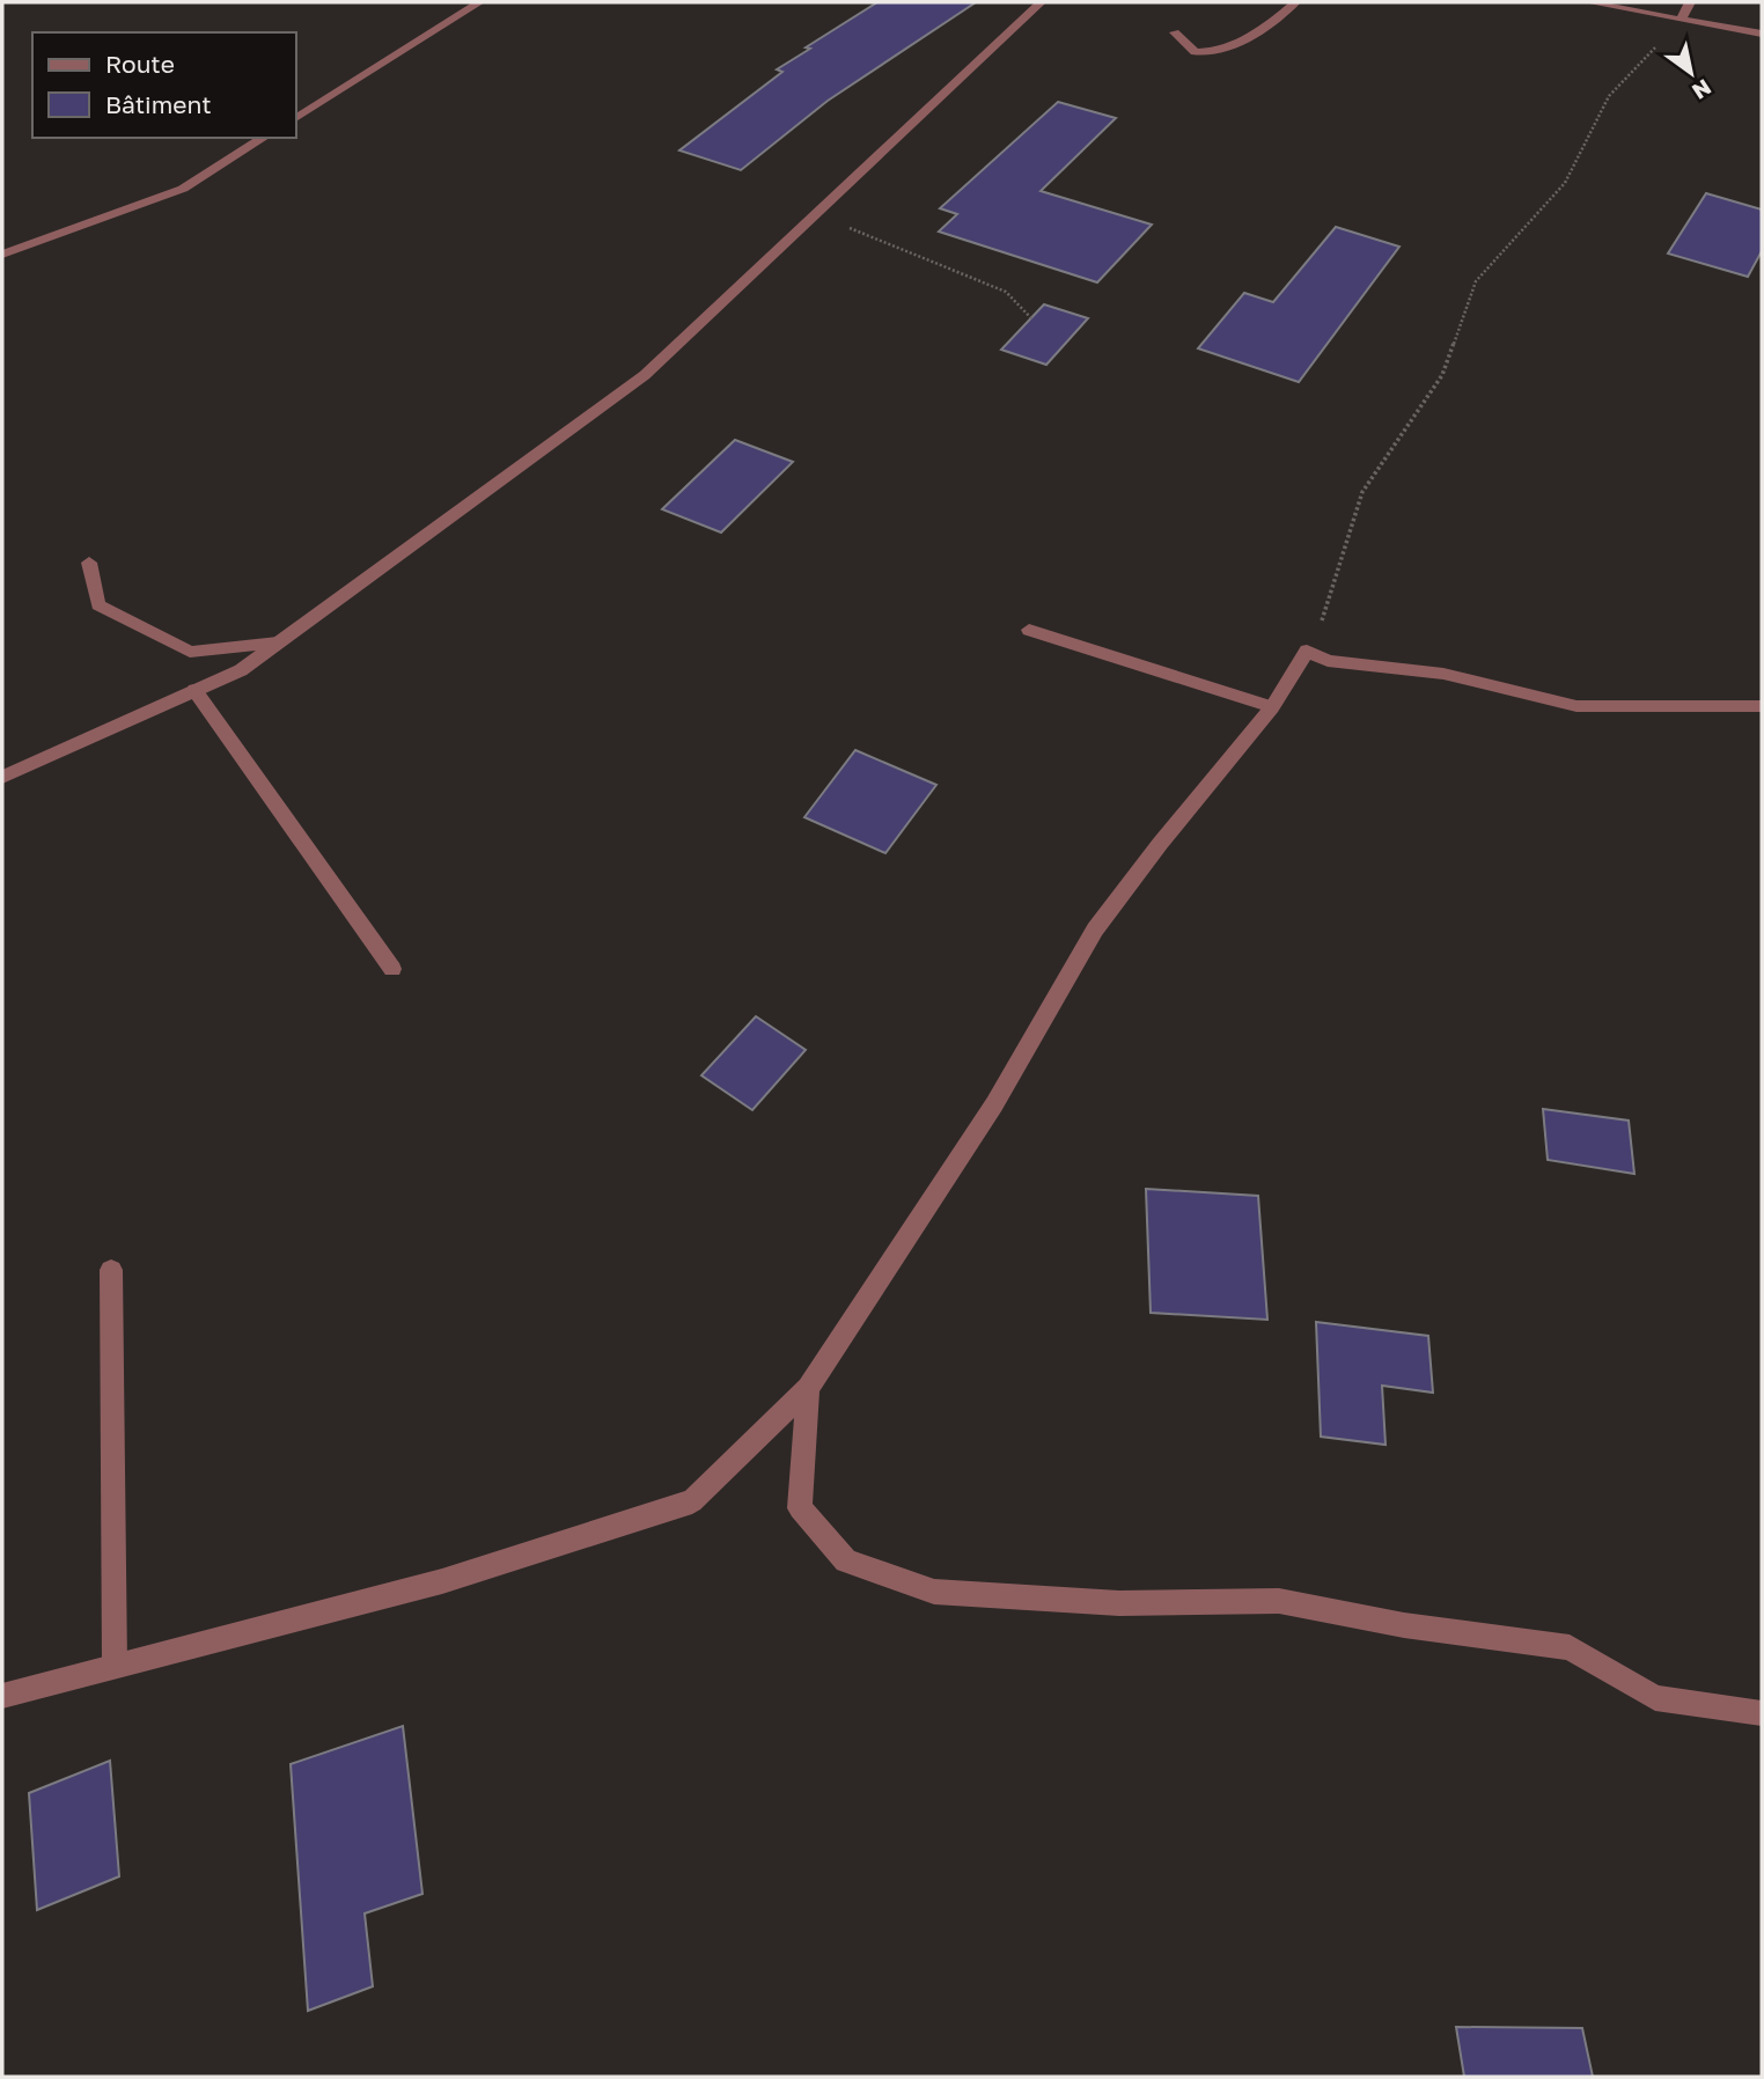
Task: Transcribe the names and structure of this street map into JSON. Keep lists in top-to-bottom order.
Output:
{
  "legend": ["Route", "Bâtiment"],
  "north": "bottom right"
}
